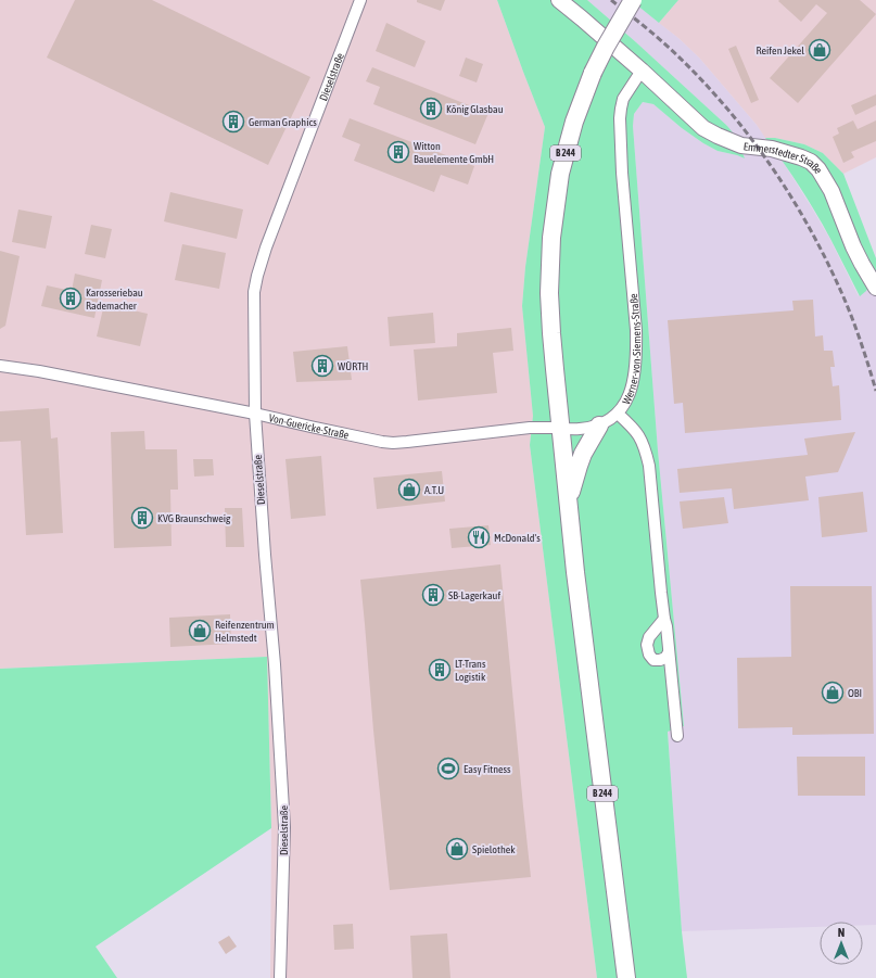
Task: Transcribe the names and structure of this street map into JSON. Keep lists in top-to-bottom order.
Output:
{
  "streets": {
    "main road": ["B 244", "Emmerstedter Straße"],
    "street": ["Dieselstraße", "Werner-von-Siemens-Straße", "Von-Guericke-Straße"]
  },
  "crossings": [
    ["Dieselstraße", "Von-Guericke-Straße"],
    ["B 244", "Von-Guericke-Straße"],
    ["Emmerstedter Straße", "Werner-von-Siemens-Straße"],
    ["Werner-von-Siemens-Straße", "Von-Guericke-Straße"]
  ],
  "places": {
    "shop": [
      "Reifen Jekel",
      "A.T.U",
      "Reifenzentrum Helmstedt",
      "OBI",
      "Spielothek"
    ],
    "building": [
      "König Glasbau",
      "German Graphics",
      "Witton Bauelemente GmbH",
      "Karosseriebau Rademacher",
      "WÜRTH",
      "KVG Braunschweig",
      "SB-Lagerkauf",
      "LT-Trans Logistik"
    ],
    "restaurant": ["McDonald's"],
    "sports": ["Easy Fitness"]
  },
  "north": "top"
}
